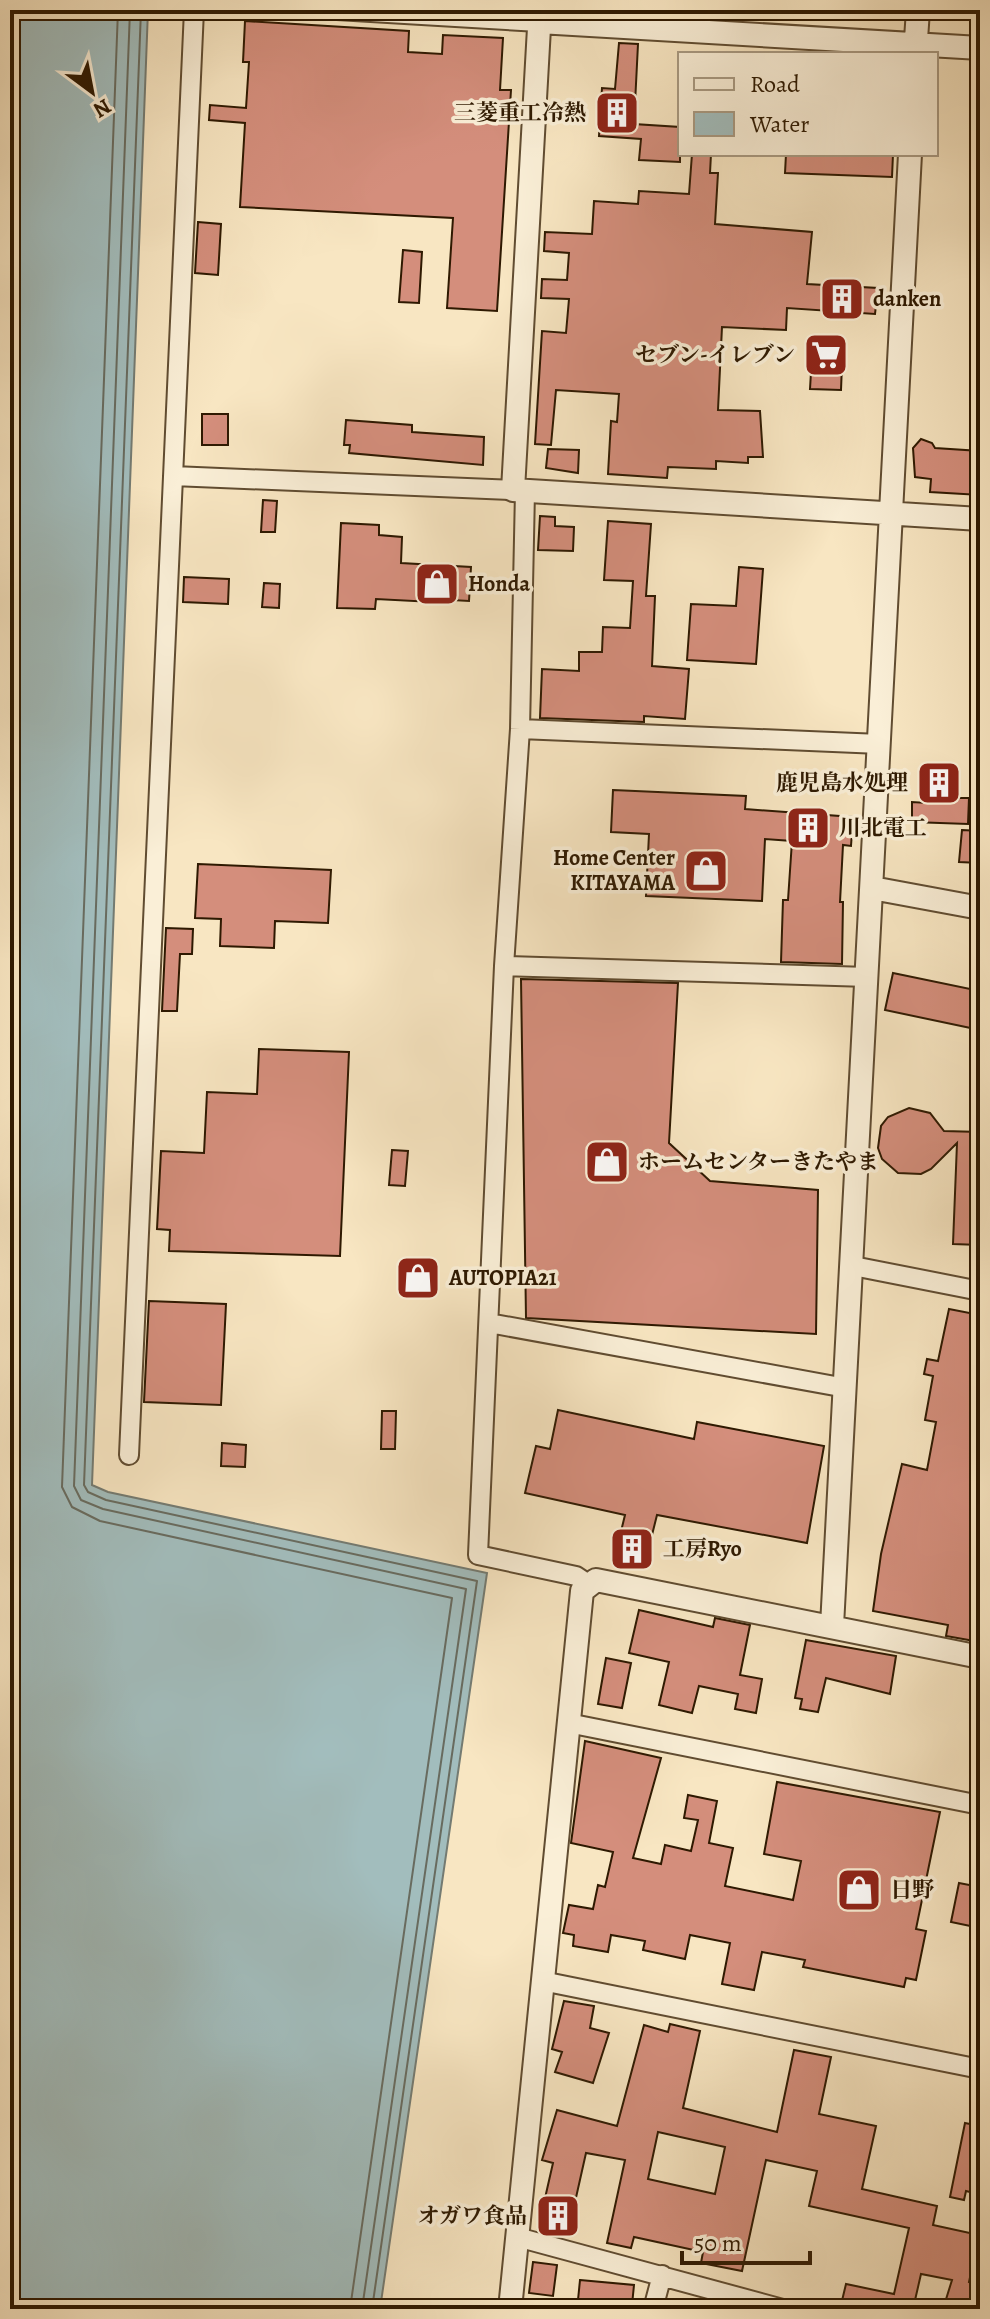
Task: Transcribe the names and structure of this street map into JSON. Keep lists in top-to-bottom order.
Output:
{
  "places": {
    "building": [
      "三菱重工冷熱",
      "danken",
      "鹿児島水処理",
      "川北電工",
      "工房Ryo",
      "オガワ食品"
    ],
    "supermarket": ["セブン-イレブン"],
    "shop": [
      "Honda",
      "Home Center KITAYAMA",
      "ホームセンターきたやま",
      "AUTOPIA21",
      "日野"
    ]
  },
  "legend": ["Road", "Water"],
  "scale_bar": "50 m",
  "north": "bottom right"
}
